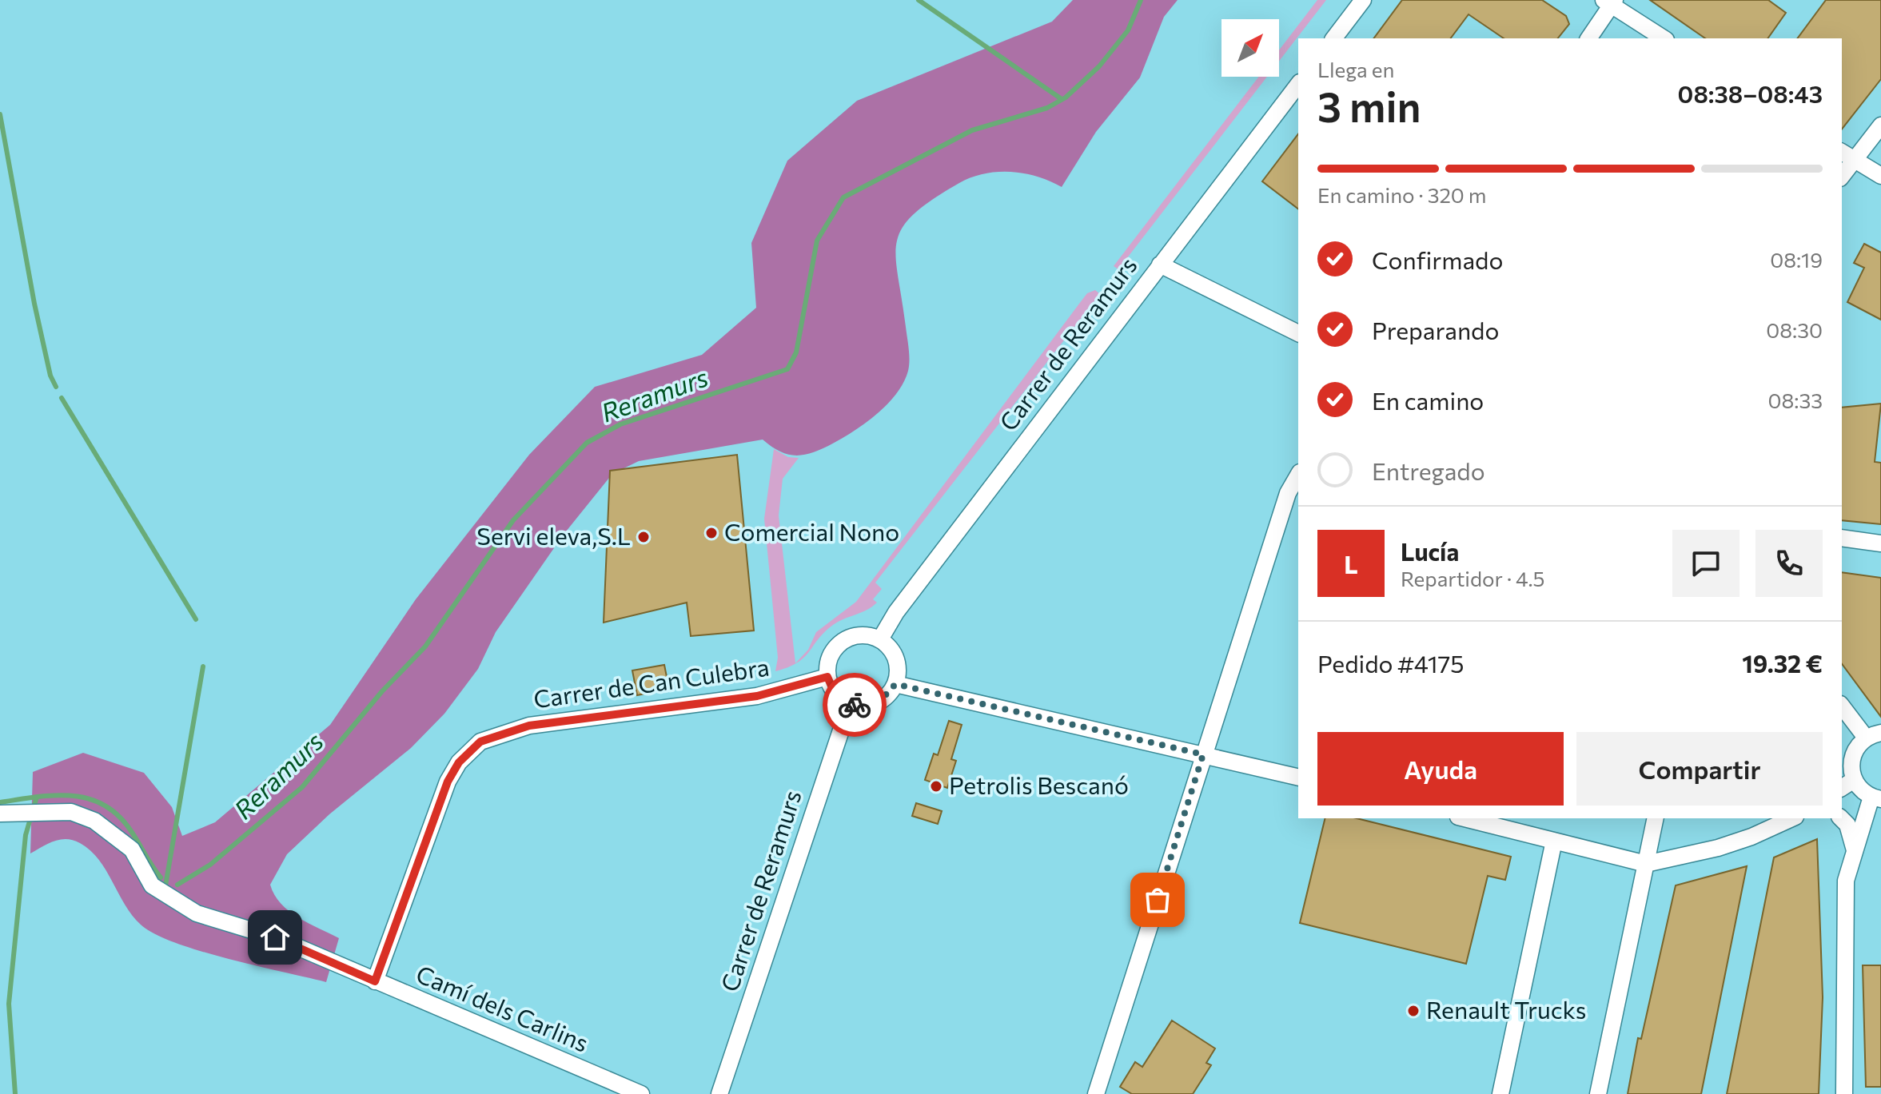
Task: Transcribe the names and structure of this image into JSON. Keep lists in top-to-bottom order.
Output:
{
  "streets": {
    "street": ["Carrer de Reramurs", "Carrer de Can Culebra", "Camí dels Carlins"]
  },
  "crossings": [
    ["Carrer de Reramurs", "Carrer de Can Culebra"],
    ["Carrer de Can Culebra", "Camí dels Carlins"]
  ],
  "water": ["Reramurs"],
  "places": [
    "Comercial Nono",
    "Servi eleva,S.L",
    "Petrolis Bescanó",
    "Renault Trucks"
  ],
  "north": "top right",
  "page": {
    "heading": ["3 min", "Llega en", "08:38–08:43"],
    "panel": [
      "Lucía",
      "Repartidor · 4.5",
      "Pedido #4175",
      "19.32 €"
    ],
    "bar": "En camino · 320 m",
    "list": [
      ["Confirmado", "08:19"],
      ["Preparando", "08:30"],
      ["En camino", "08:33"],
      "Entregado"
    ],
    "round": "L",
    "buttons": ["Ayuda", "Compartir"]
  }
}
